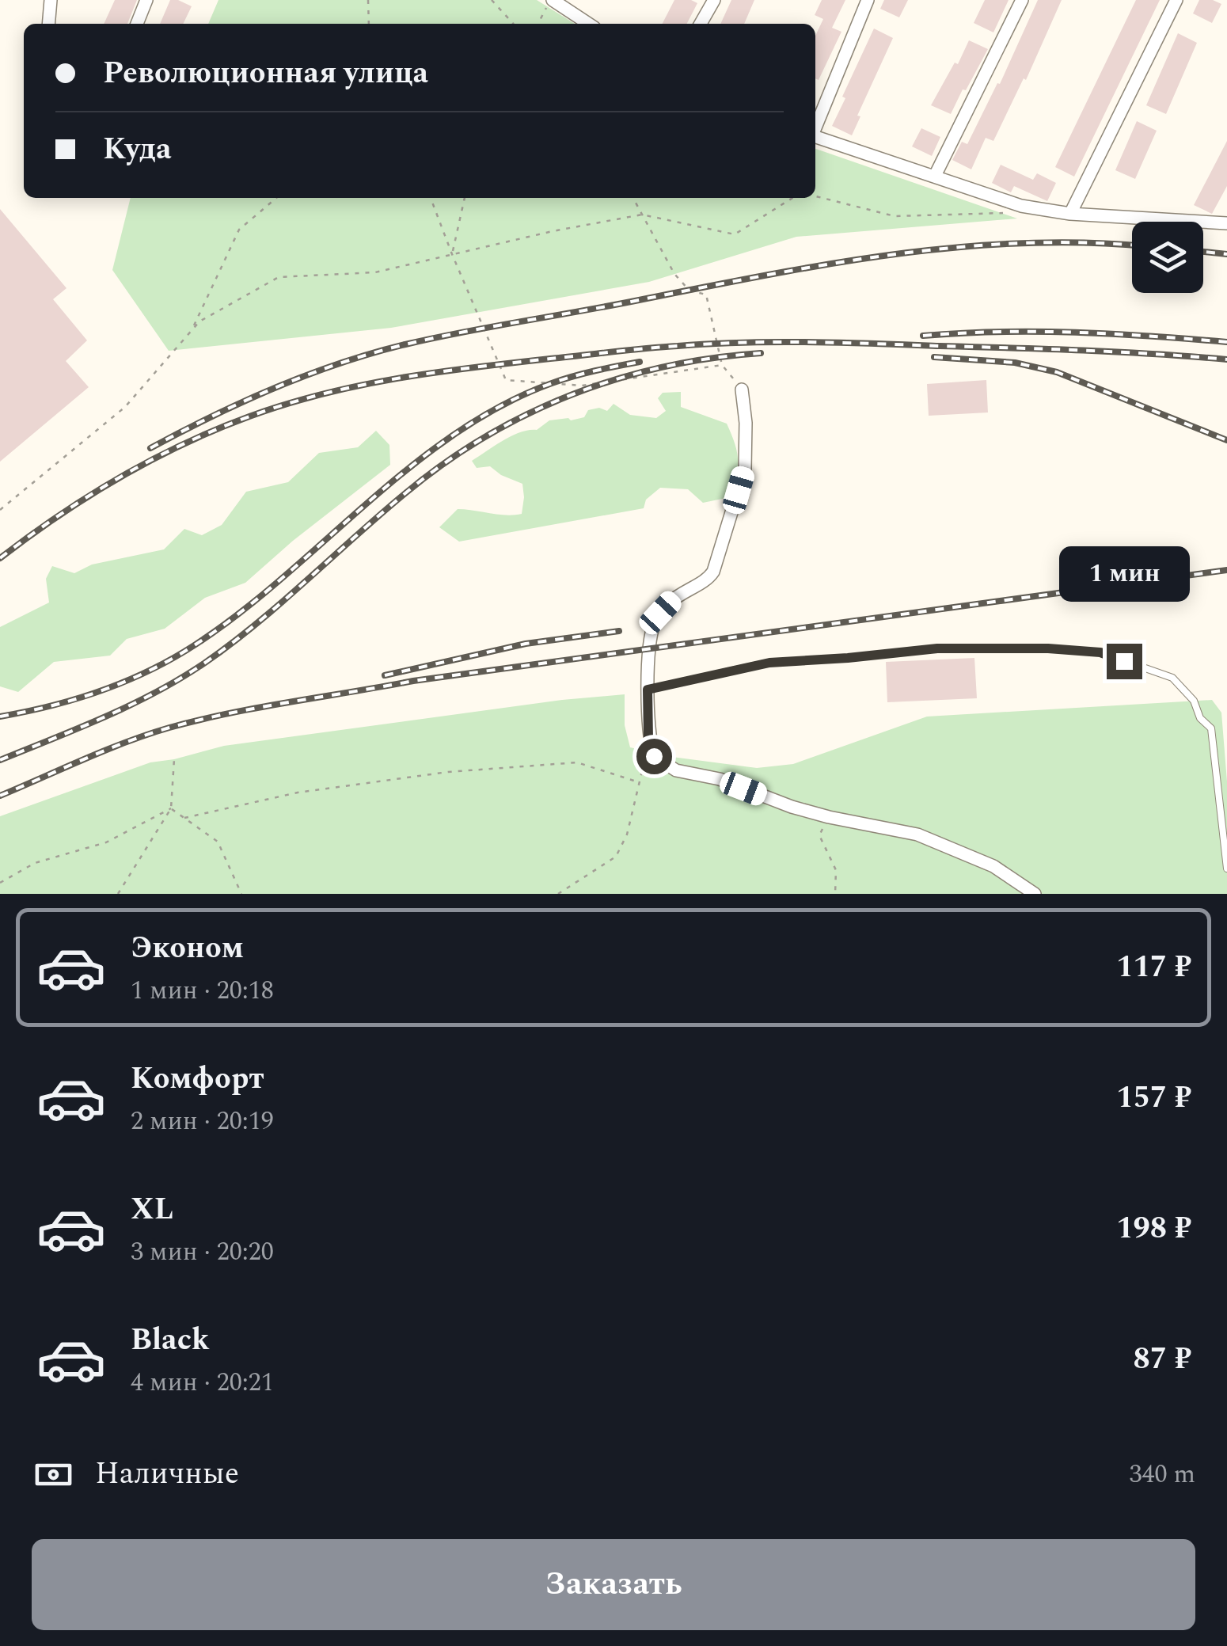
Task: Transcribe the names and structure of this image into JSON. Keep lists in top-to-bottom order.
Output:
{
  "page": {
    "banner": ["Революционная улица", "Куда"],
    "bubble": "1 мин",
    "list": [
      {
        "name": "Эконом",
        "note": "1 мин · 20:18",
        "value": "117 ₽"
      },
      {
        "name": "Комфорт",
        "note": "2 мин · 20:19",
        "value": "157 ₽"
      },
      {
        "name": "XL",
        "note": "3 мин · 20:20",
        "value": "198 ₽"
      },
      {
        "name": "Black",
        "note": "4 мин · 20:21",
        "value": "87 ₽"
      }
    ],
    "pay": ["Наличные", "340 m"],
    "buttons": "Заказать"
  }
}
